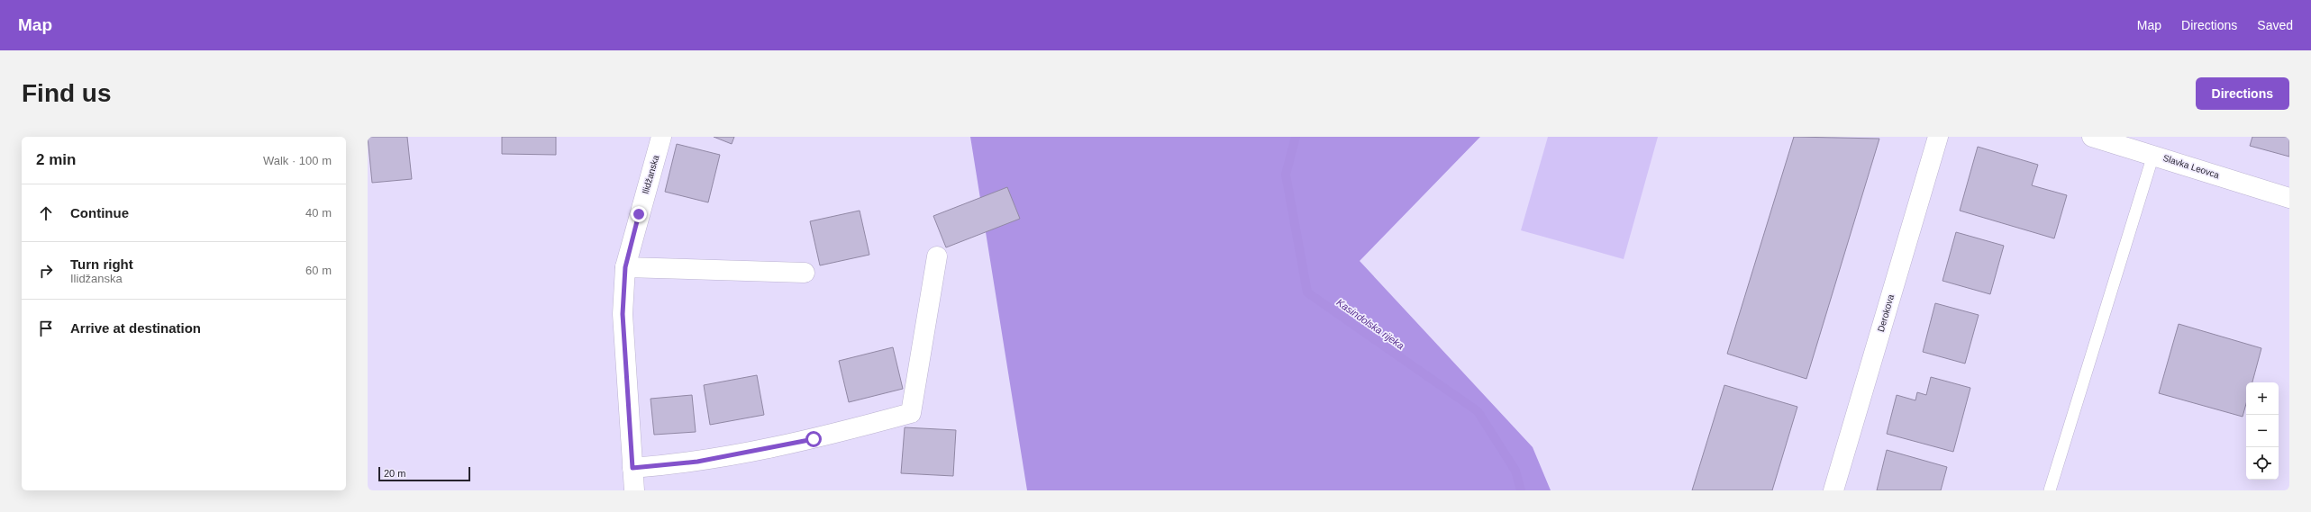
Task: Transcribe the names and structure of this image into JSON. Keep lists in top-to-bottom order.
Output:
{
  "streets": {
    "street": ["Slavka Leovca", "Ilidžanska", "Derokova"]
  },
  "water": ["Kasindolska rijeka"],
  "scale_bar": "20 m",
  "page": {
    "header": "Map",
    "nav": ["Map", "Directions", "Saved"],
    "buttons": "Directions",
    "title": "Find us",
    "heading": ["2 min", "Walk · 100 m"],
    "list": [
      ["Continue", "40 m"],
      ["Turn right", "Ilidžanska", "60 m"],
      "Arrive at destination"
    ],
    "map_buttons": ["+", "−"],
    "scale": "20 m"
  }
}
